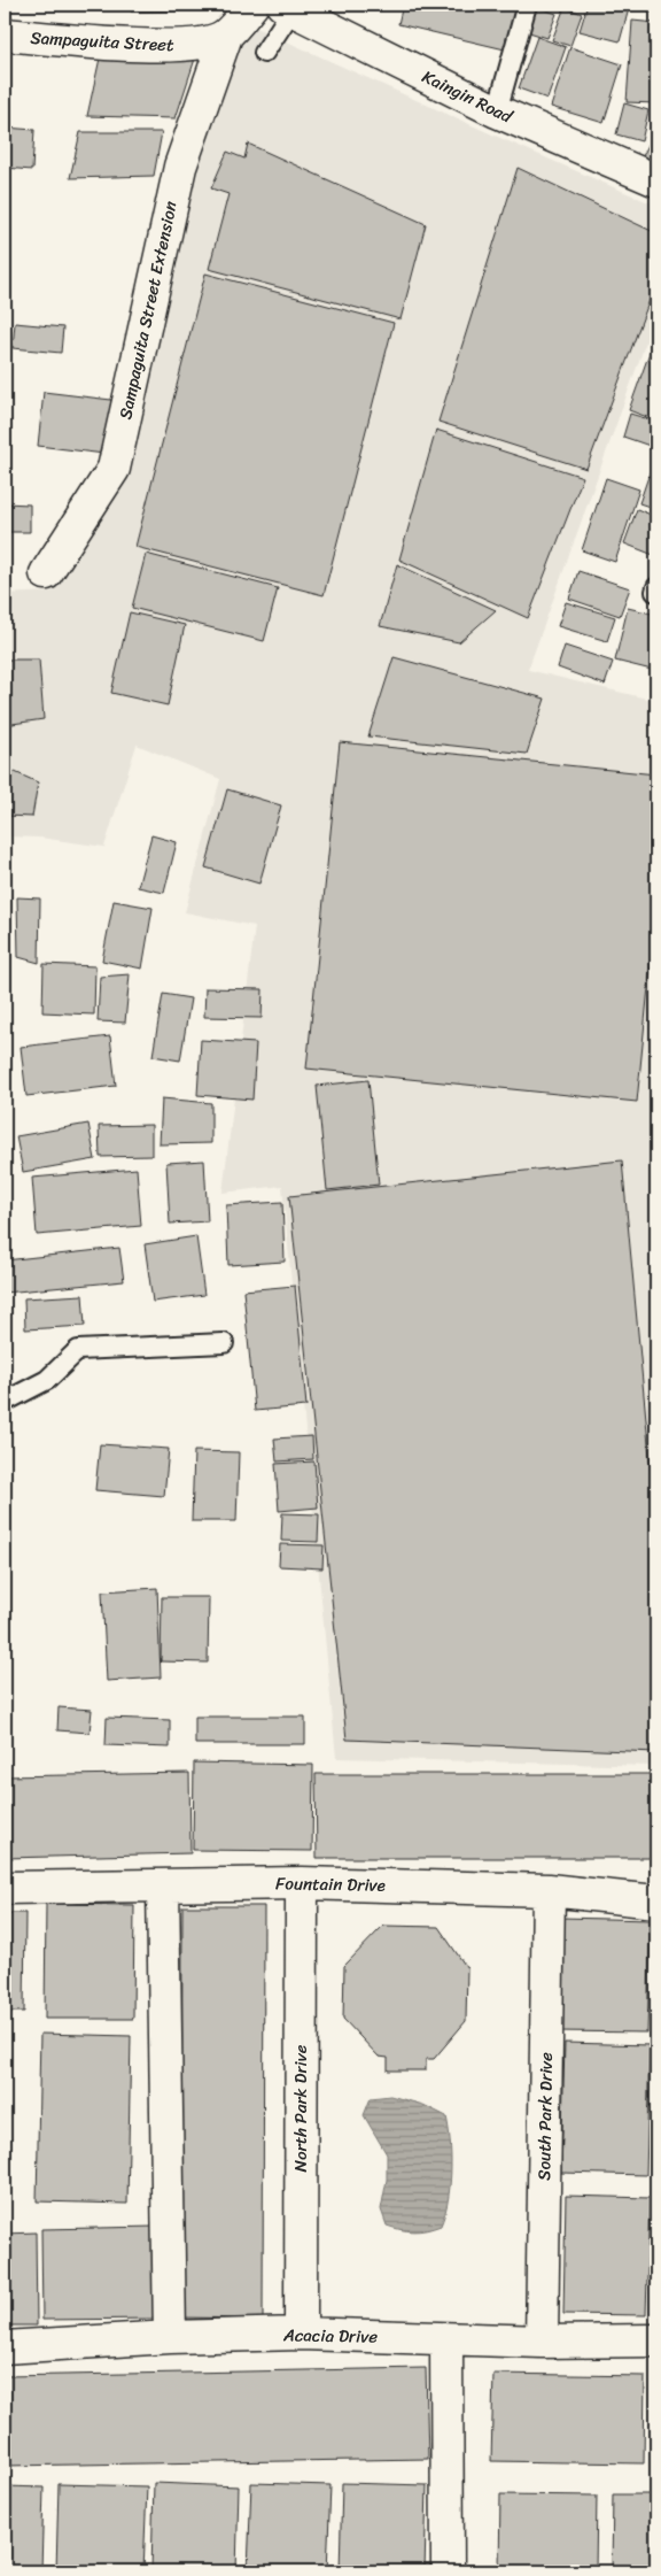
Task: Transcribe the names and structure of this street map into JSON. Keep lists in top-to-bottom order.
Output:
{
  "streets": {
    "street": [
      "Sampaguita Street",
      "Kaingin Road",
      "Sampaguita Street Extension",
      "Fountain Drive",
      "North Park Drive",
      "South Park Drive",
      "Acacia Drive"
    ]
  },
  "crossings": [
    ["Sampaguita Street", "Sampaguita Street Extension"],
    ["Fountain Drive", "North Park Drive"],
    ["Fountain Drive", "South Park Drive"],
    ["North Park Drive", "Acacia Drive"],
    ["South Park Drive", "Acacia Drive"]
  ]
}
